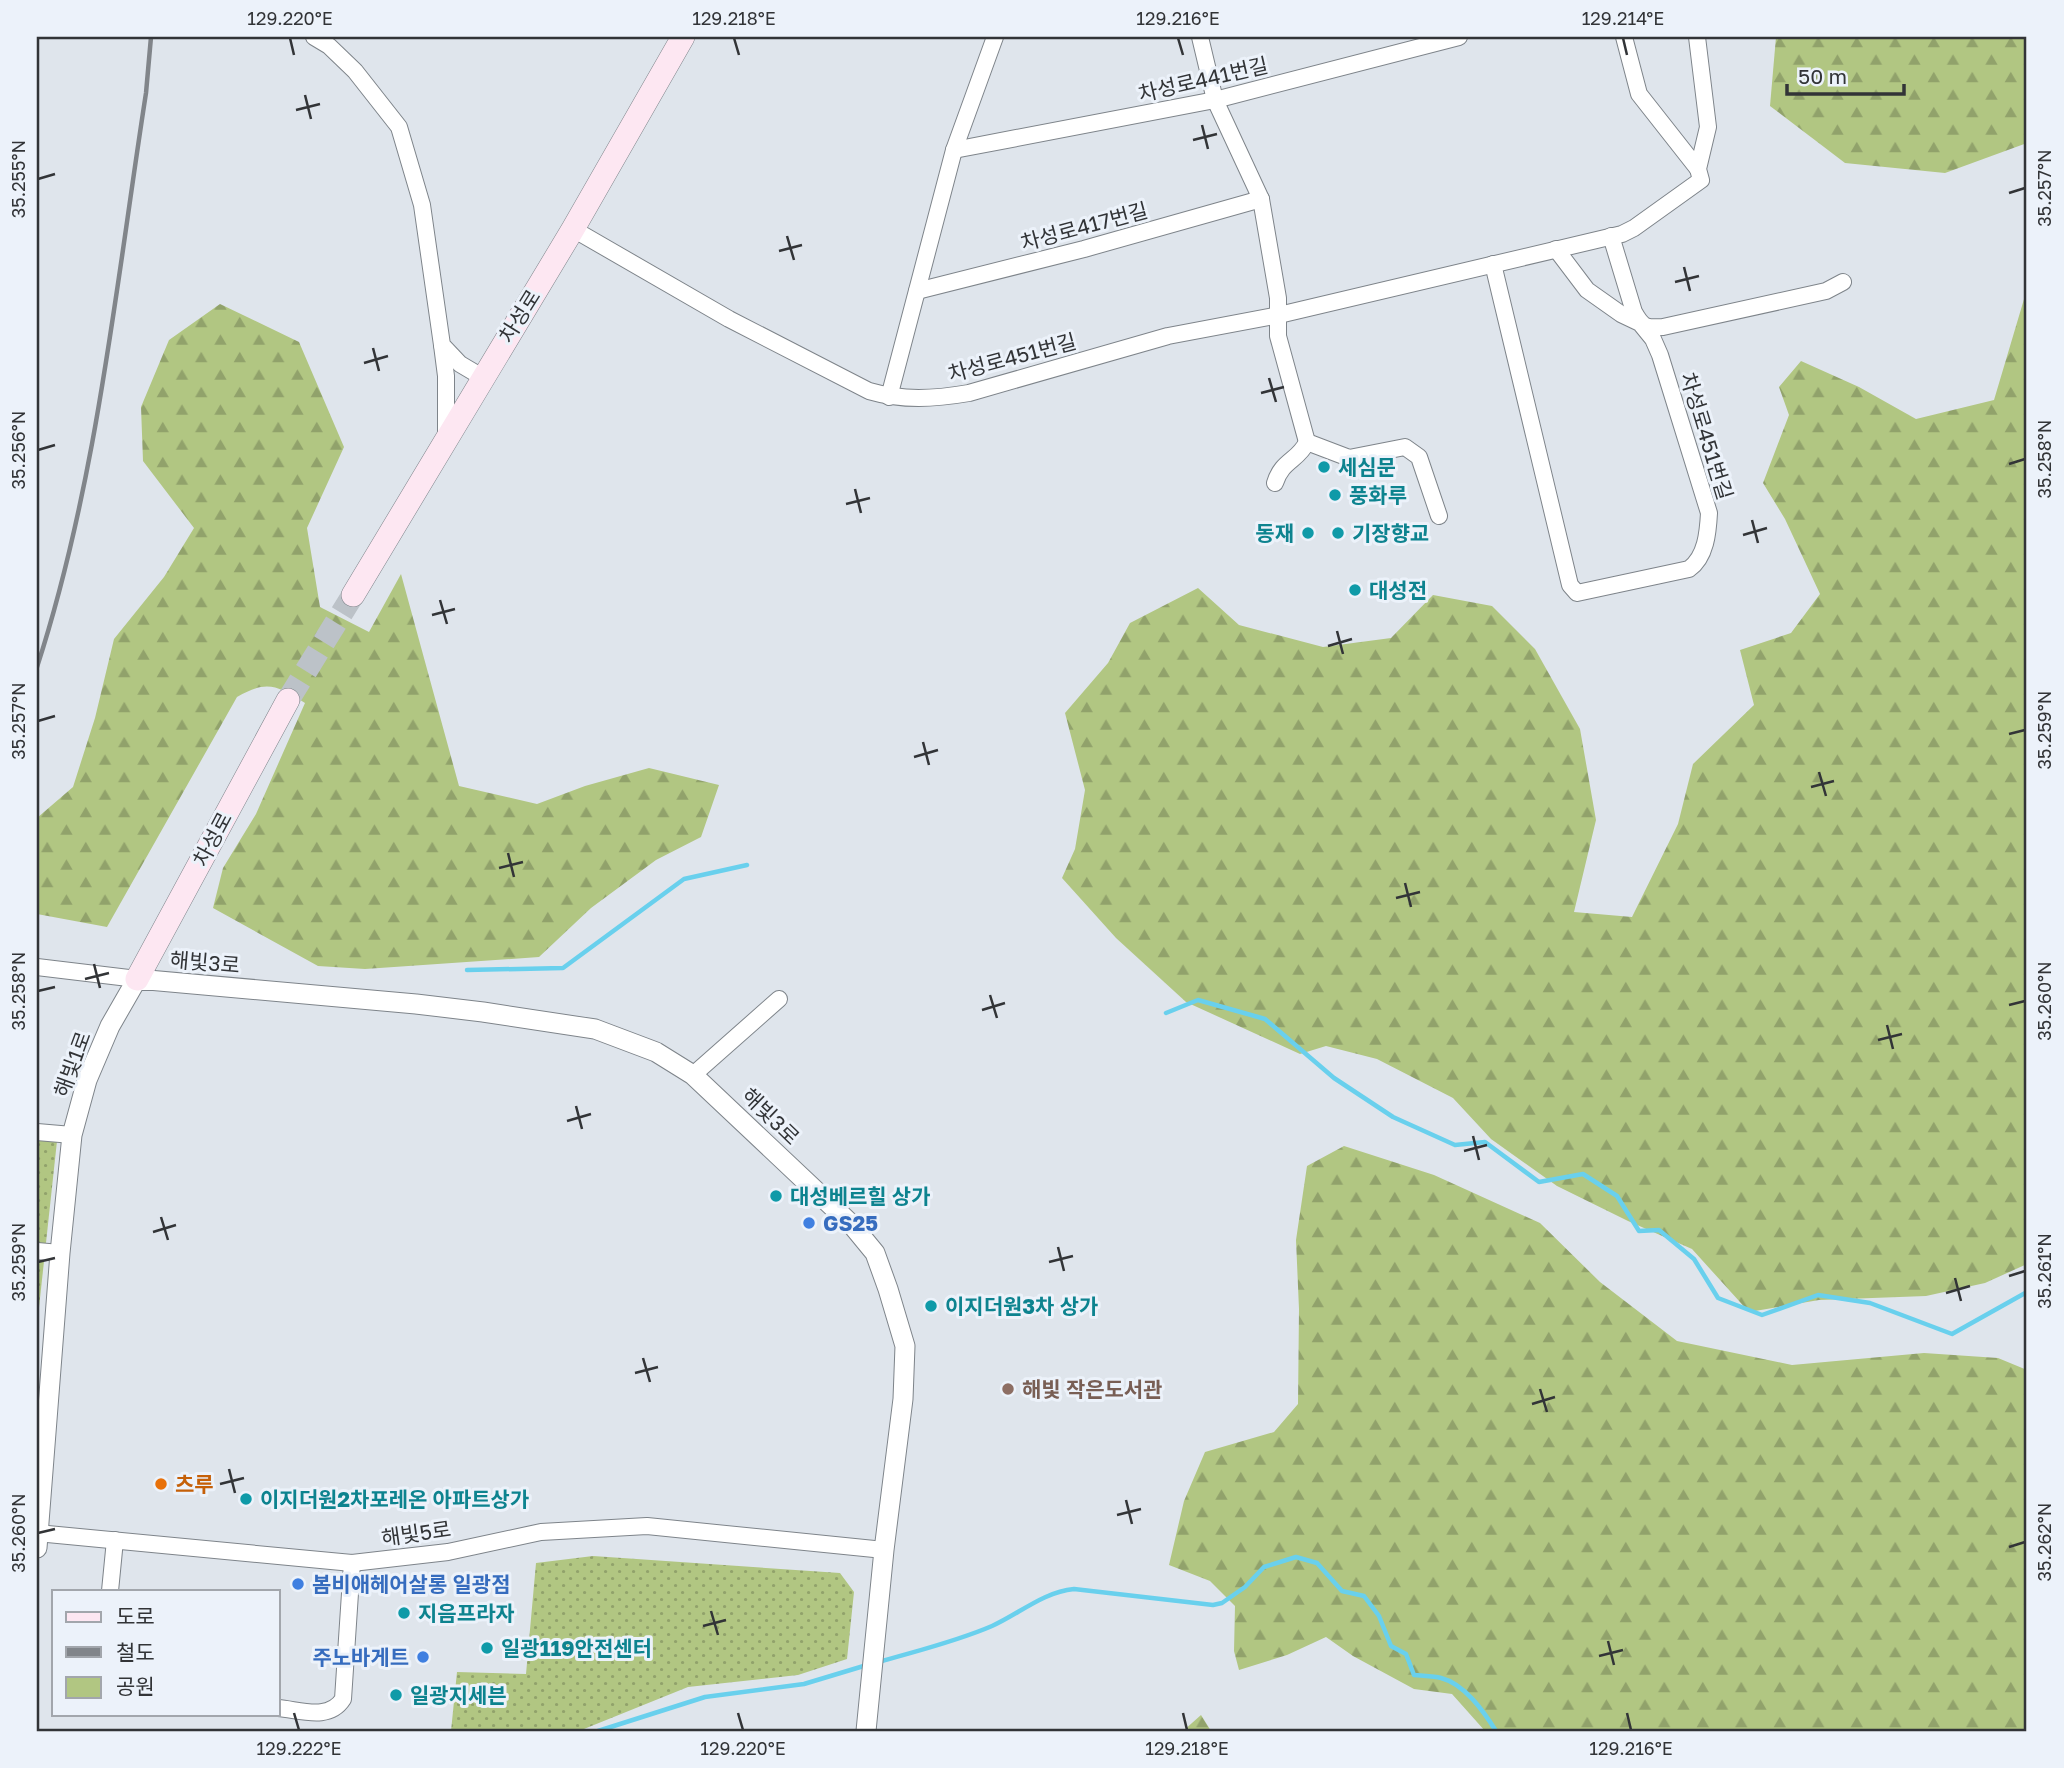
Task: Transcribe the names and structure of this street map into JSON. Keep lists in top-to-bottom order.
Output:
{
  "streets": {
    "main road": ["차성로"],
    "street": [
      "차성로441번길",
      "차성로417번길",
      "차성로451번길",
      "해빛3로",
      "해빛1로",
      "해빛5로"
    ]
  },
  "crossings": [
    ["차성로", "차성로451번길"],
    ["차성로", "해빛3로"],
    ["차성로", "해빛1로"],
    ["해빛3로", "해빛1로"],
    ["해빛3로", "해빛5로"],
    ["해빛1로", "해빛5로"]
  ],
  "places": [
    "세심문",
    "풍화루",
    "동재",
    "기장향교",
    "대성전",
    "대성베르힐 상가",
    "GS25",
    "이지더원3차 상가",
    "해빛 작은도서관",
    "츠루",
    "이지더원2차포레온 아파트상가",
    "봄비애헤어살롱 일광점",
    "지음프라자",
    "일광119안전센터",
    "주노바게트",
    "일광지세븐"
  ],
  "legend": ["도로", "철도", "공원"],
  "scale_bar": "50 m",
  "coordinates": [
    "129.220°E",
    "129.218°E",
    "129.216°E",
    "129.214°E",
    "35.255°N",
    "35.257°N",
    "35.256°N",
    "35.258°N",
    "35.259°N",
    "35.260°N",
    "35.261°N",
    "35.262°N",
    "129.222°E"
  ]
}
